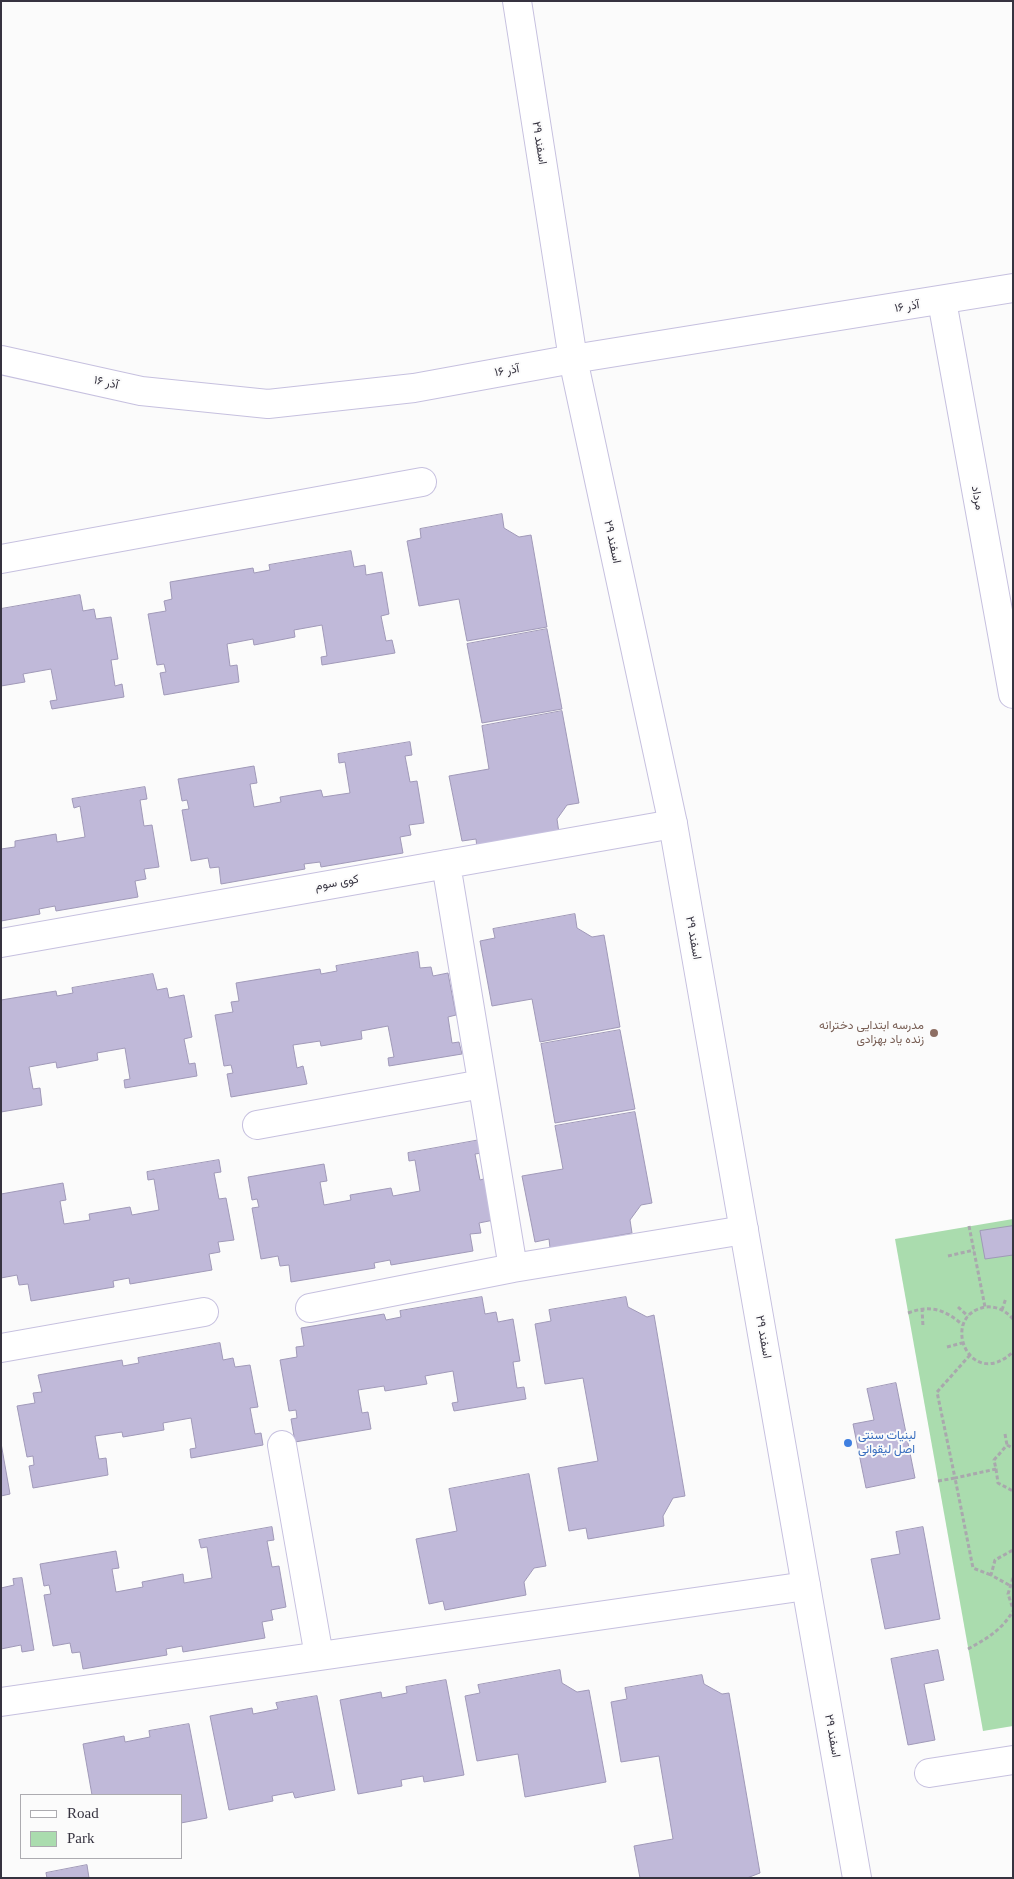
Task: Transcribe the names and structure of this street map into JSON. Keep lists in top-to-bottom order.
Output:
{
  "streets": {
    "street": [
      "۲۹ اسفند",
      "۱۶ آذر",
      "مرداد",
      "کوی سوم"
    ]
  },
  "crossings": [
    ["۲۹ اسفند", "۱۶ آذر"],
    ["۲۹ اسفند", "کوی سوم"],
    ["۱۶ آذر", "مرداد"]
  ],
  "places": ["مدرسه ابتدایی دخترانه زنده یاد بهزادی", "لبنیات سنتی اصل لیقوانی"],
  "legend": ["Road", "Park"]
}
